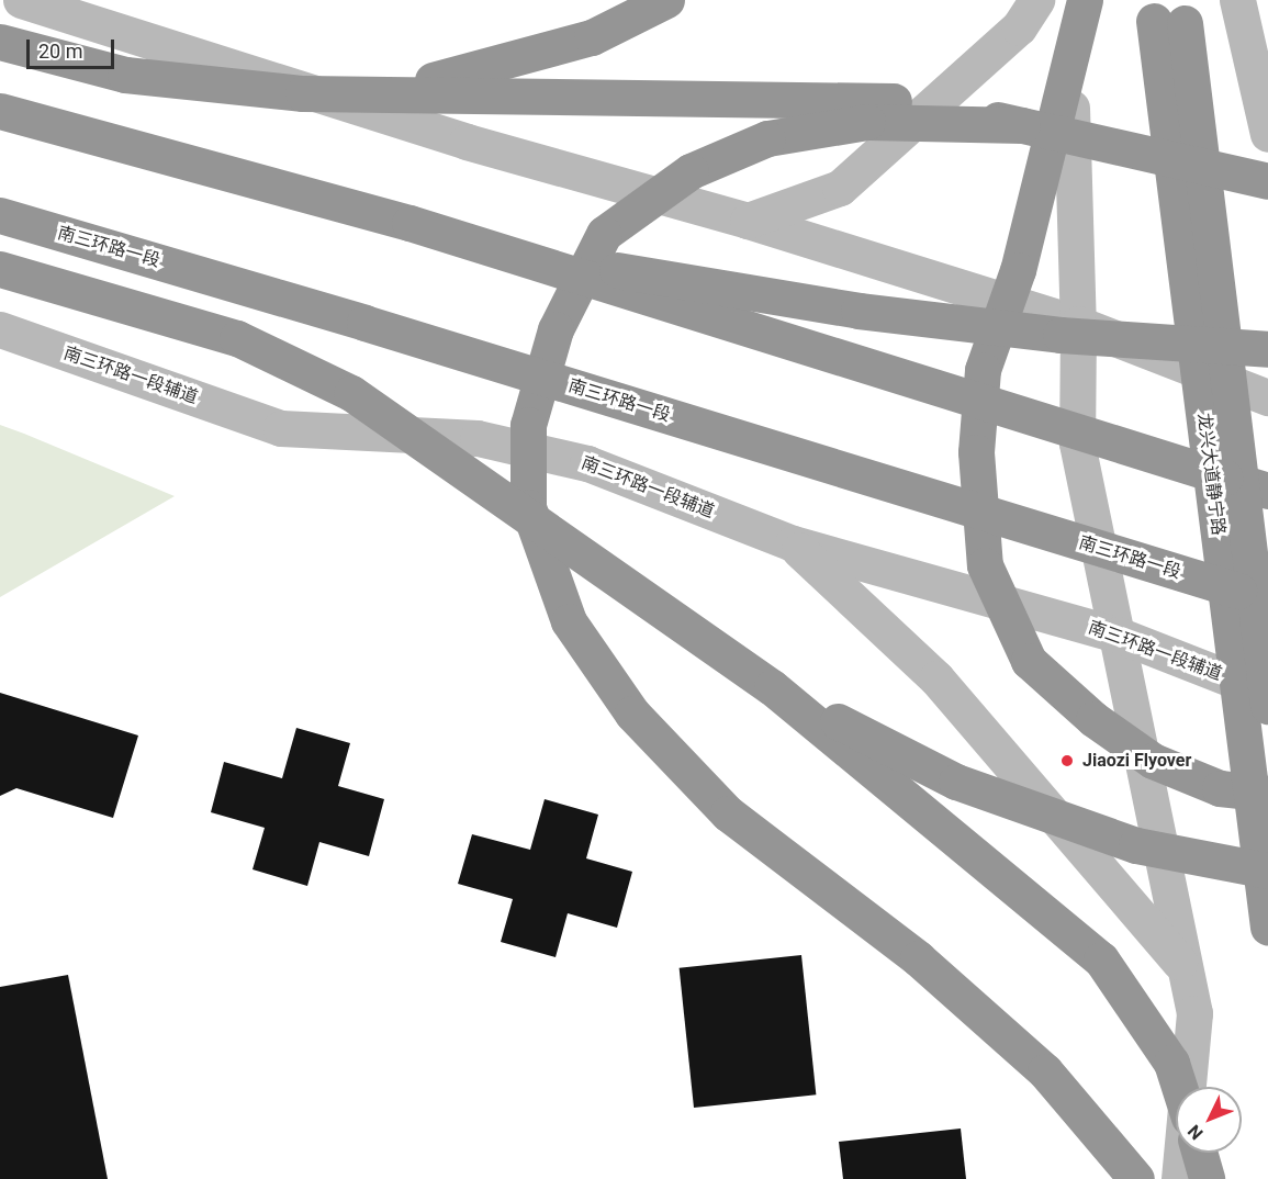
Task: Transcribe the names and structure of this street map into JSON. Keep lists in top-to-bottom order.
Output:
{
  "streets": {
    "highway": ["南三环路一段", "龙兴大道静宁路"],
    "main road": ["南三环路一段辅道"]
  },
  "crossings": [
    ["南三环路一段辅道", "龙兴大道静宁路"]
  ],
  "places": ["Jiaozi Flyover"],
  "scale_bar": "20 m",
  "north": "bottom left"
}
